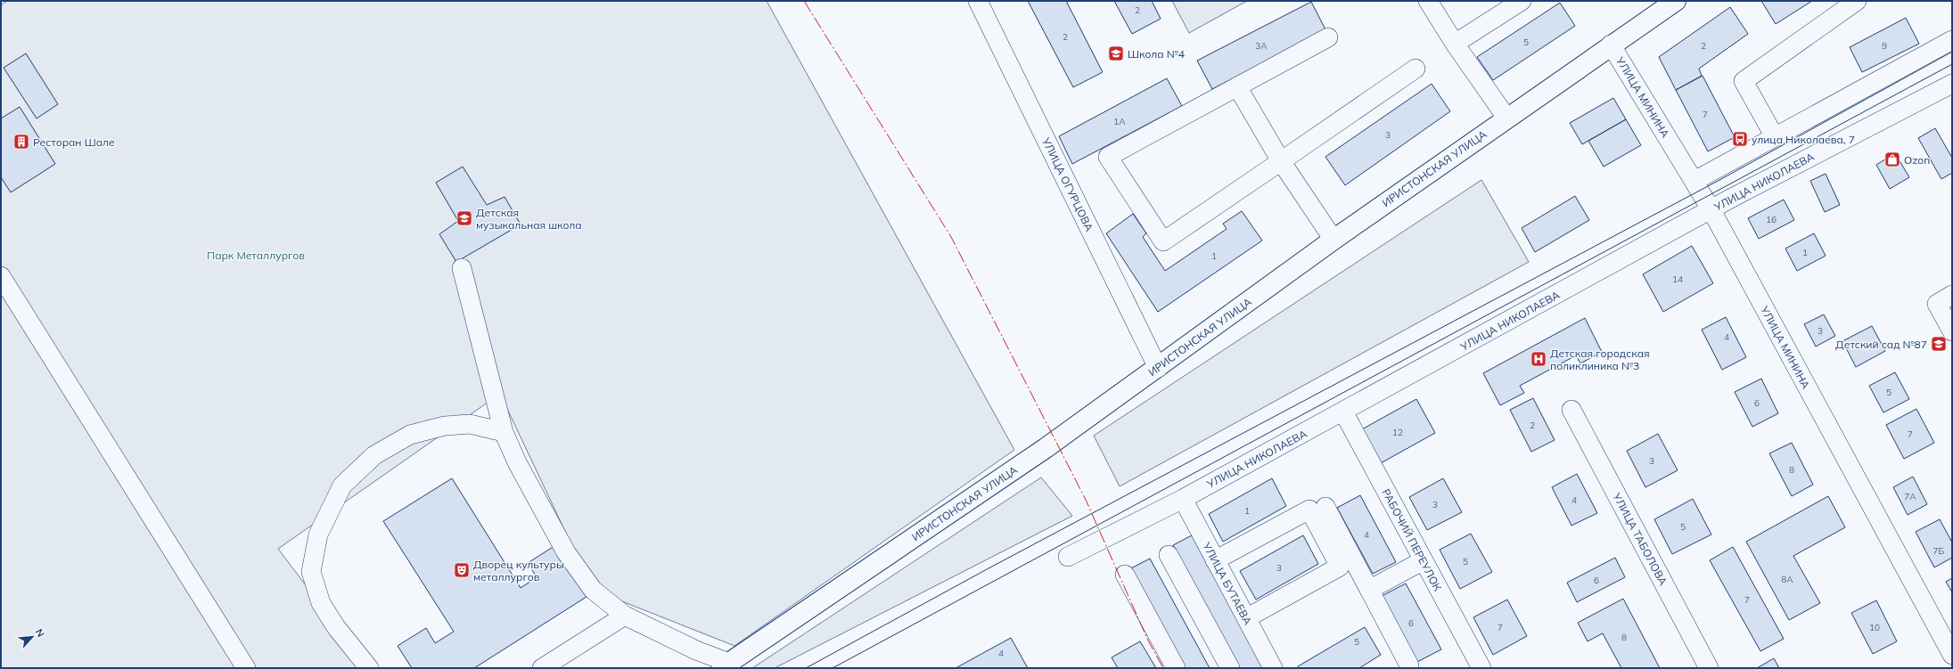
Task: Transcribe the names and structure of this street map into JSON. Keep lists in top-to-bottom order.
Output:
{
  "streets": {
    "main road": ["ИРИСТОНСКАЯ УЛИЦА"],
    "street": [
      "УЛИЦА МИНИНА",
      "УЛИЦА НИКОЛАЕВА",
      "УЛИЦА ОГУРЦОВА",
      "УЛИЦА ТАБОЛОВА",
      "РАБОЧИЙ ПЕРЕУЛОК",
      "УЛИЦА БУТАЕВА"
    ]
  },
  "crossings": [
    ["УЛИЦА МИНИНА", "ИРИСТОНСКАЯ УЛИЦА"],
    ["УЛИЦА МИНИНА", "УЛИЦА НИКОЛАЕВА"],
    ["ИРИСТОНСКАЯ УЛИЦА", "УЛИЦА ОГУРЦОВА"],
    ["УЛИЦА НИКОЛАЕВА", "РАБОЧИЙ ПЕРЕУЛОК"],
    ["УЛИЦА НИКОЛАЕВА", "УЛИЦА БУТАЕВА"]
  ],
  "parks": ["Парк Металлургов"],
  "places": {
    "school or university": ["Школа №4", "Детская музыкальная школа", "Детский сад №87"],
    "bus stop": ["улица Николаева, 7"],
    "building": ["Ресторан Шале"],
    "shop": ["Ozon"],
    "hospital": ["Детская городская поликлиника №3"],
    "theatre": ["Дворец культуры металлургов"]
  },
  "house_numbers": [
    "2",
    "2",
    "5",
    "3А",
    "2",
    "9",
    "7",
    "1А",
    "3",
    "16",
    "1",
    "1",
    "14",
    "3",
    "4",
    "5",
    "6",
    "2",
    "12",
    "7",
    "3",
    "8",
    "7А",
    "4",
    "3",
    "1",
    "5",
    "4",
    "7Б",
    "5",
    "3",
    "8А",
    "6",
    "7",
    "6",
    "7",
    "10",
    "8",
    "5",
    "4"
  ],
  "north": "top right"
}
